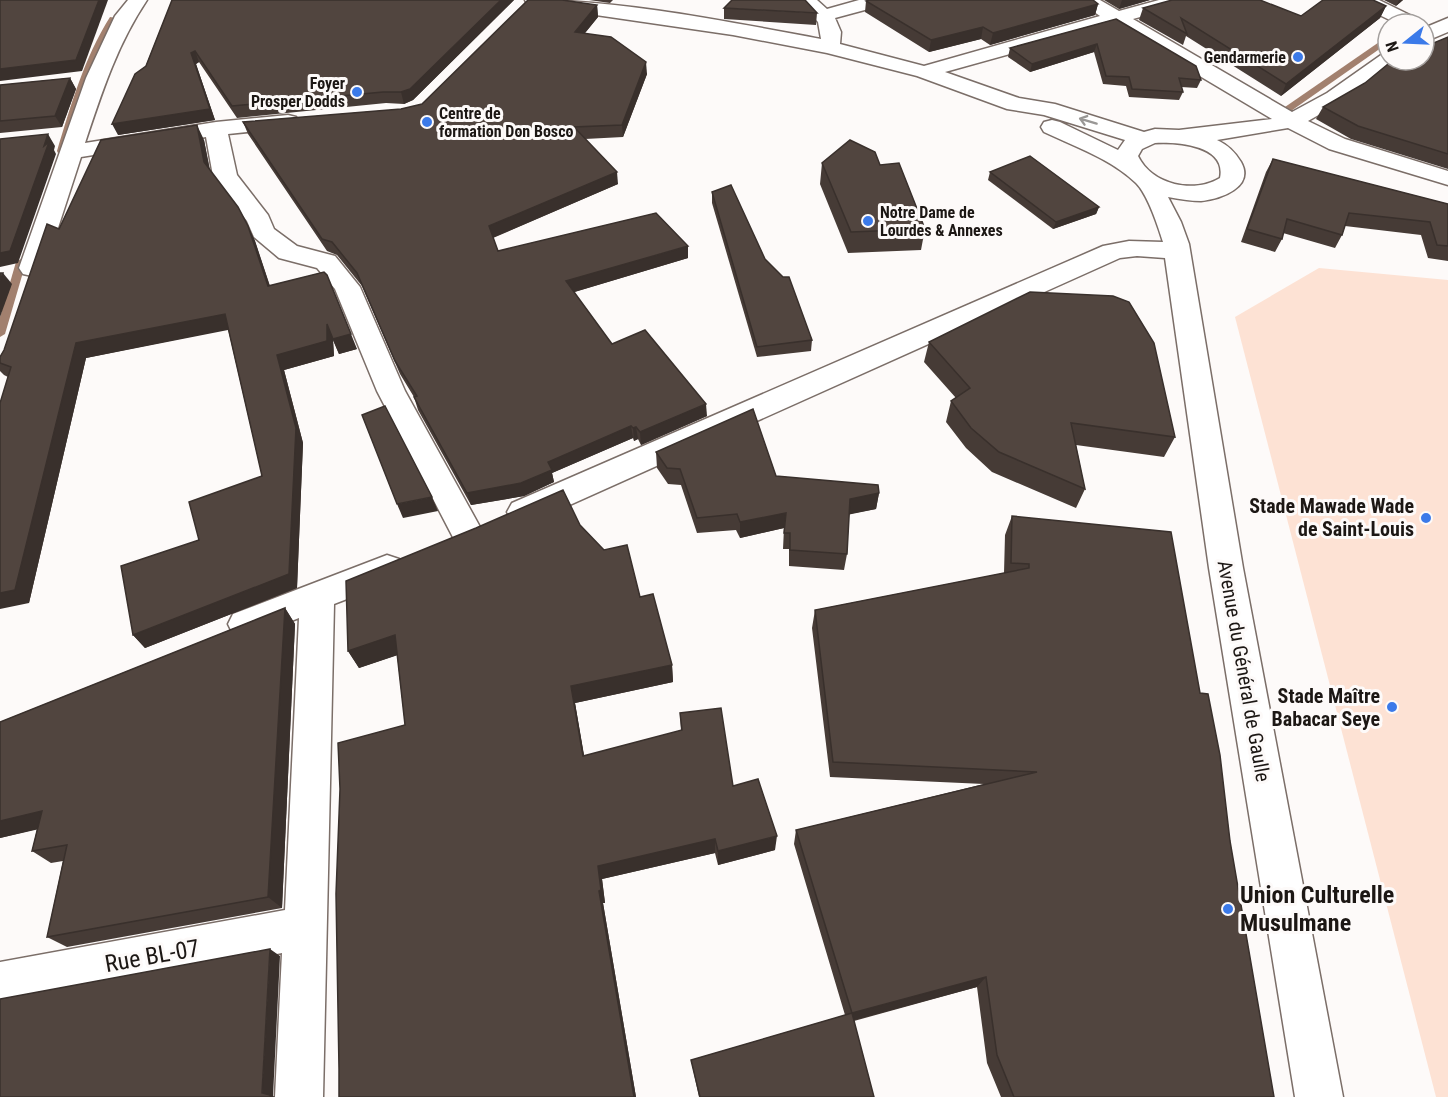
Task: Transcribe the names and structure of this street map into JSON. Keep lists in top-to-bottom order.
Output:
{
  "streets": {
    "street": ["Avenue du Général de Gaulle", "Rue BL-07"]
  },
  "places": [
    "Gendarmerie",
    "Foyer Prosper Dodds",
    "Centre de formation Don Bosco",
    "Notre Dame de Lourdes & Annexes",
    "Stade Mawade Wade de Saint-Louis",
    "Stade Maître Babacar Seye",
    "Union Culturelle Musulmane"
  ],
  "north": "left"
}
